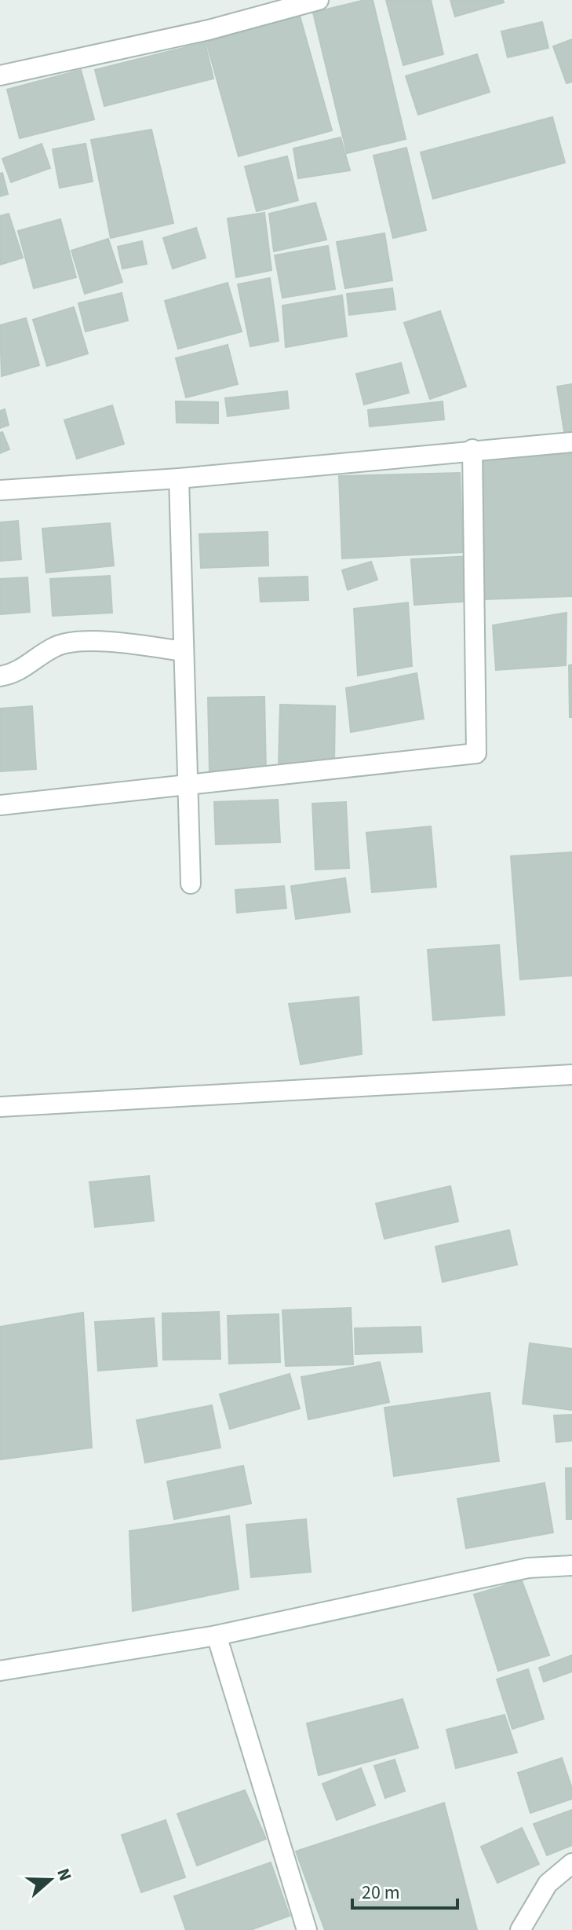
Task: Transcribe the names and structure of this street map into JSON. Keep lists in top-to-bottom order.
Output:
{
  "scale_bar": "20 m",
  "north": "right"
}
